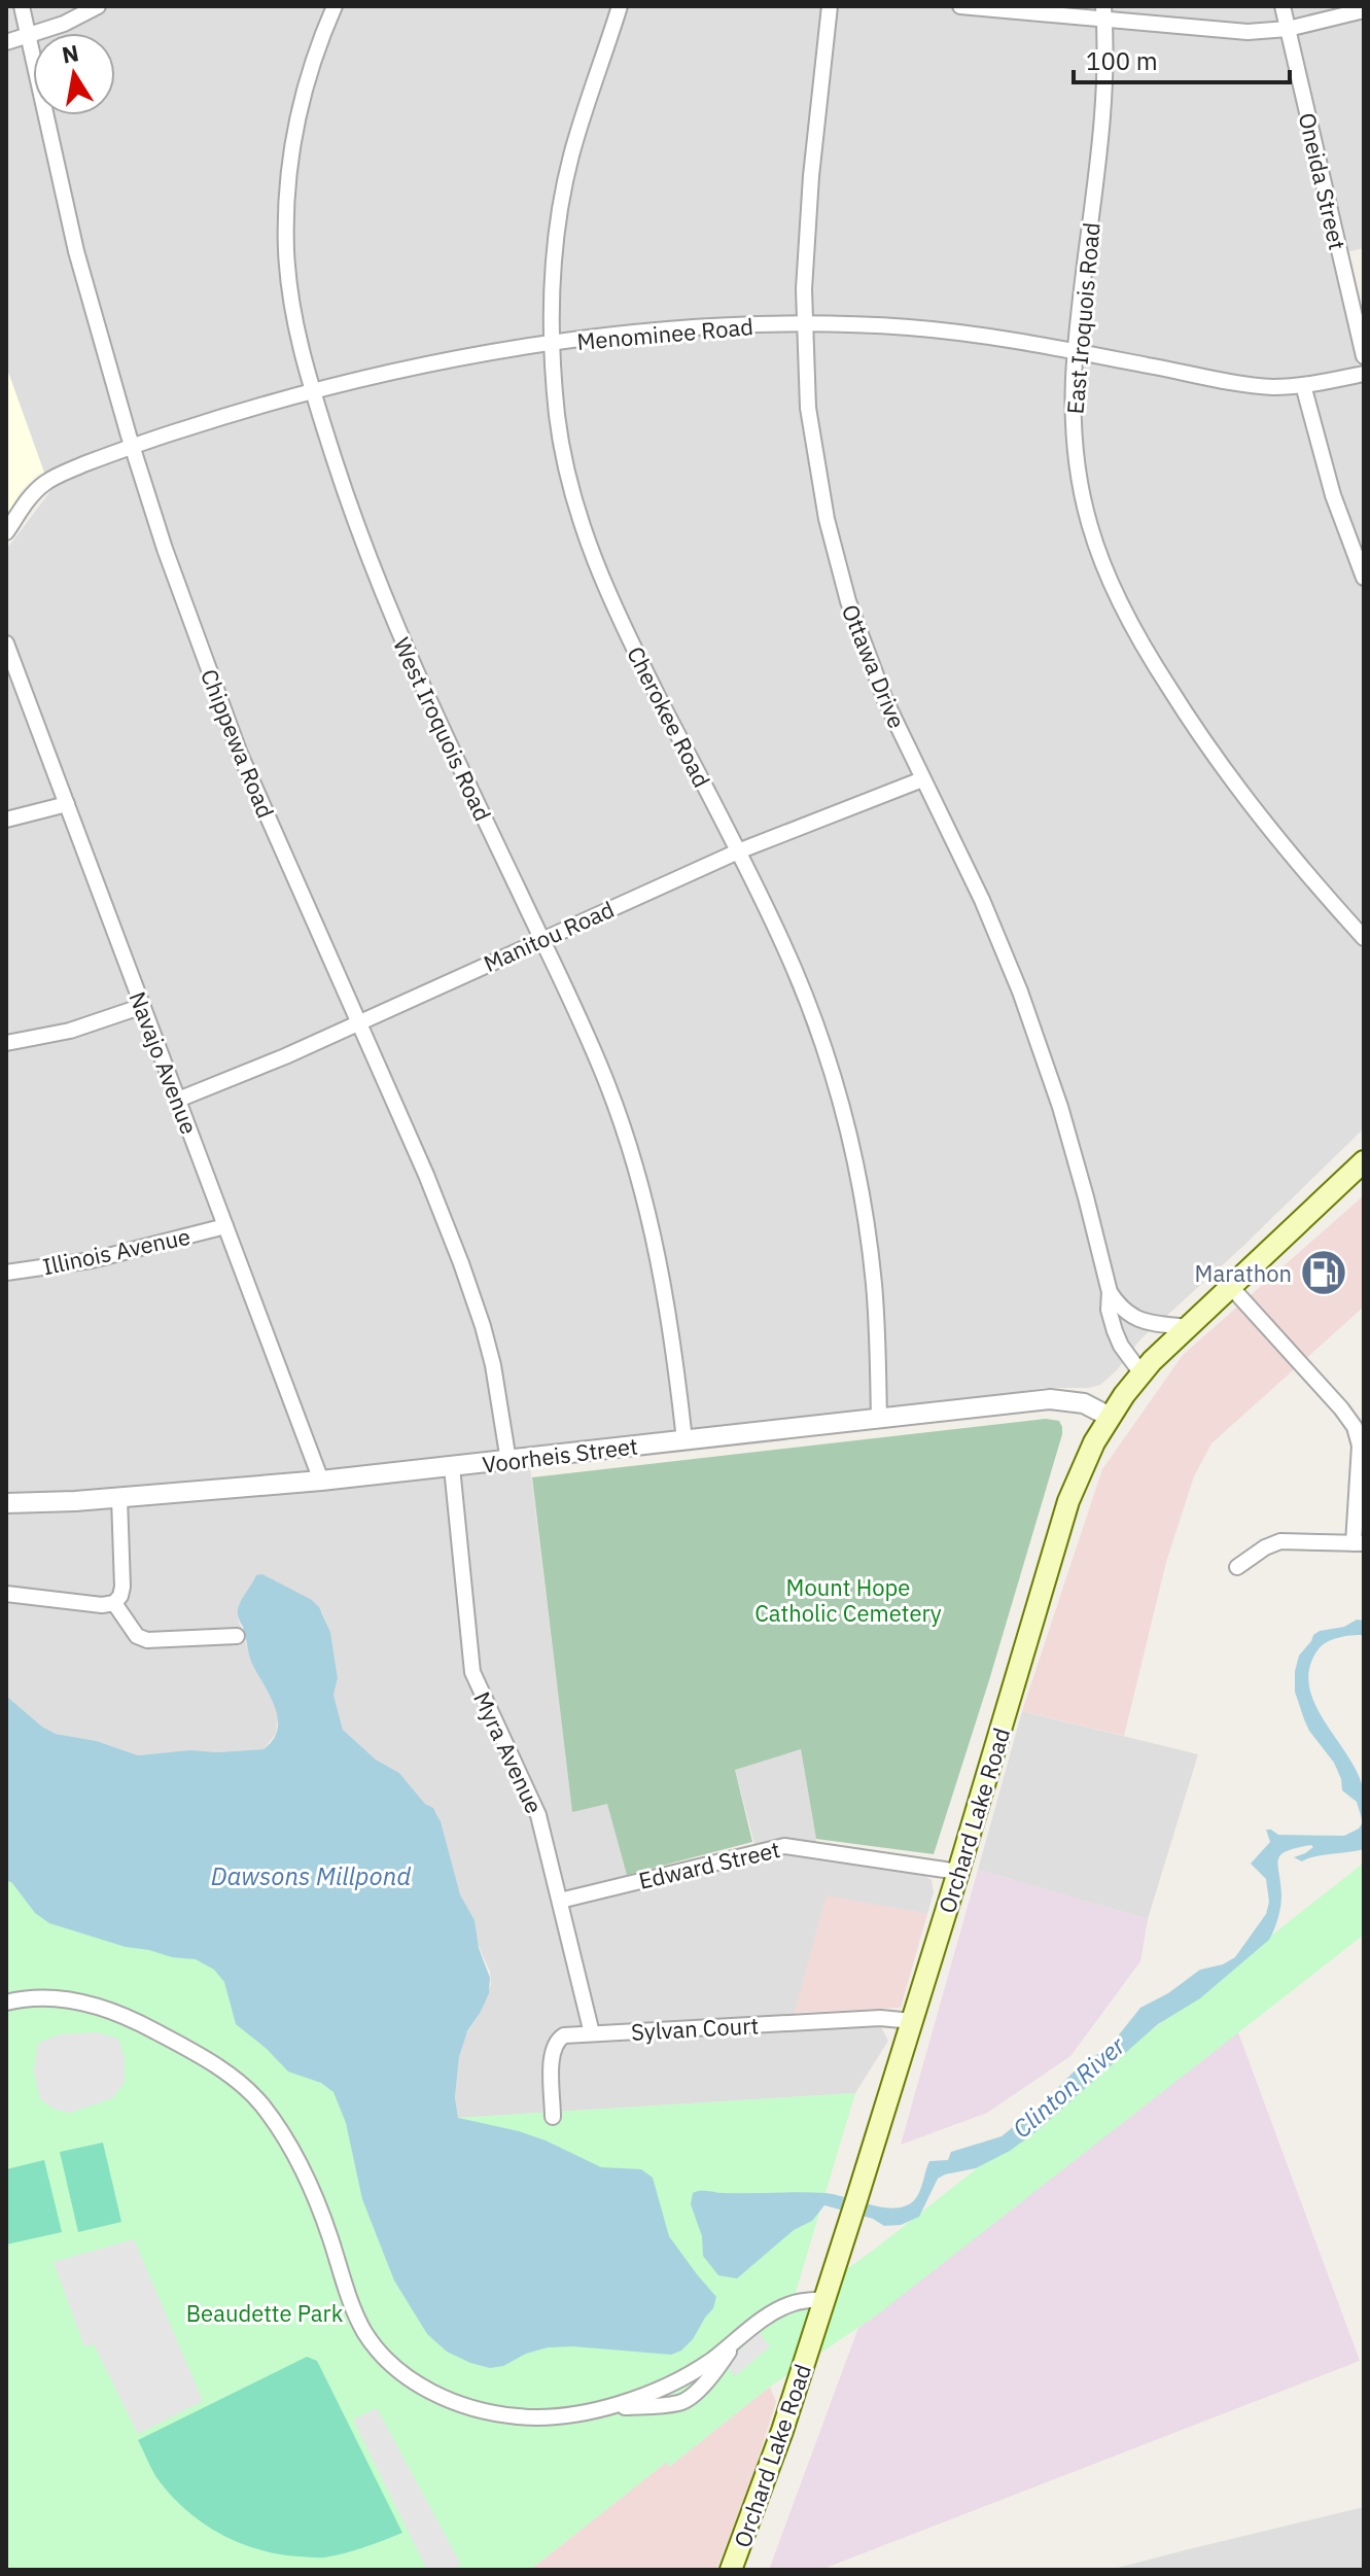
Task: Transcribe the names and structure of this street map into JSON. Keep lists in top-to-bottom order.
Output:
{
  "streets": {
    "main road": ["Orchard Lake Road"],
    "street": [
      "Oneida Street",
      "East Iroquois Road",
      "Menominee Road",
      "Ottawa Drive",
      "Cherokee Road",
      "West Iroquois Road",
      "Chippewa Road",
      "Manitou Road",
      "Navajo Avenue",
      "Illinois Avenue",
      "Voorheis Street",
      "Myra Avenue",
      "Edward Street",
      "Sylvan Court"
    ]
  },
  "crossings": [
    ["East Iroquois Road", "Menominee Road"],
    ["Menominee Road", "Ottawa Drive"],
    ["Menominee Road", "Cherokee Road"],
    ["Menominee Road", "West Iroquois Road"],
    ["Menominee Road", "Chippewa Road"],
    ["Ottawa Drive", "Manitou Road"],
    ["Ottawa Drive", "Orchard Lake Road"],
    ["Cherokee Road", "Manitou Road"],
    ["Cherokee Road", "Voorheis Street"],
    ["West Iroquois Road", "Manitou Road"],
    ["West Iroquois Road", "Voorheis Street"],
    ["Chippewa Road", "Manitou Road"],
    ["Chippewa Road", "Voorheis Street"],
    ["Manitou Road", "Navajo Avenue"],
    ["Navajo Avenue", "Illinois Avenue"],
    ["Navajo Avenue", "Voorheis Street"],
    ["Voorheis Street", "Myra Avenue"],
    ["Voorheis Street", "Orchard Lake Road"],
    ["Myra Avenue", "Edward Street"],
    ["Myra Avenue", "Sylvan Court"],
    ["Orchard Lake Road", "Edward Street"],
    ["Orchard Lake Road", "Sylvan Court"]
  ],
  "water": ["Dawsons Millpond", "Clinton River"],
  "parks": ["Mount Hope Catholic Cemetery", "Beaudette Park"],
  "places": {
    "fuel station": ["Marathon"]
  },
  "scale_bar": "100 m",
  "north": "top"
}
